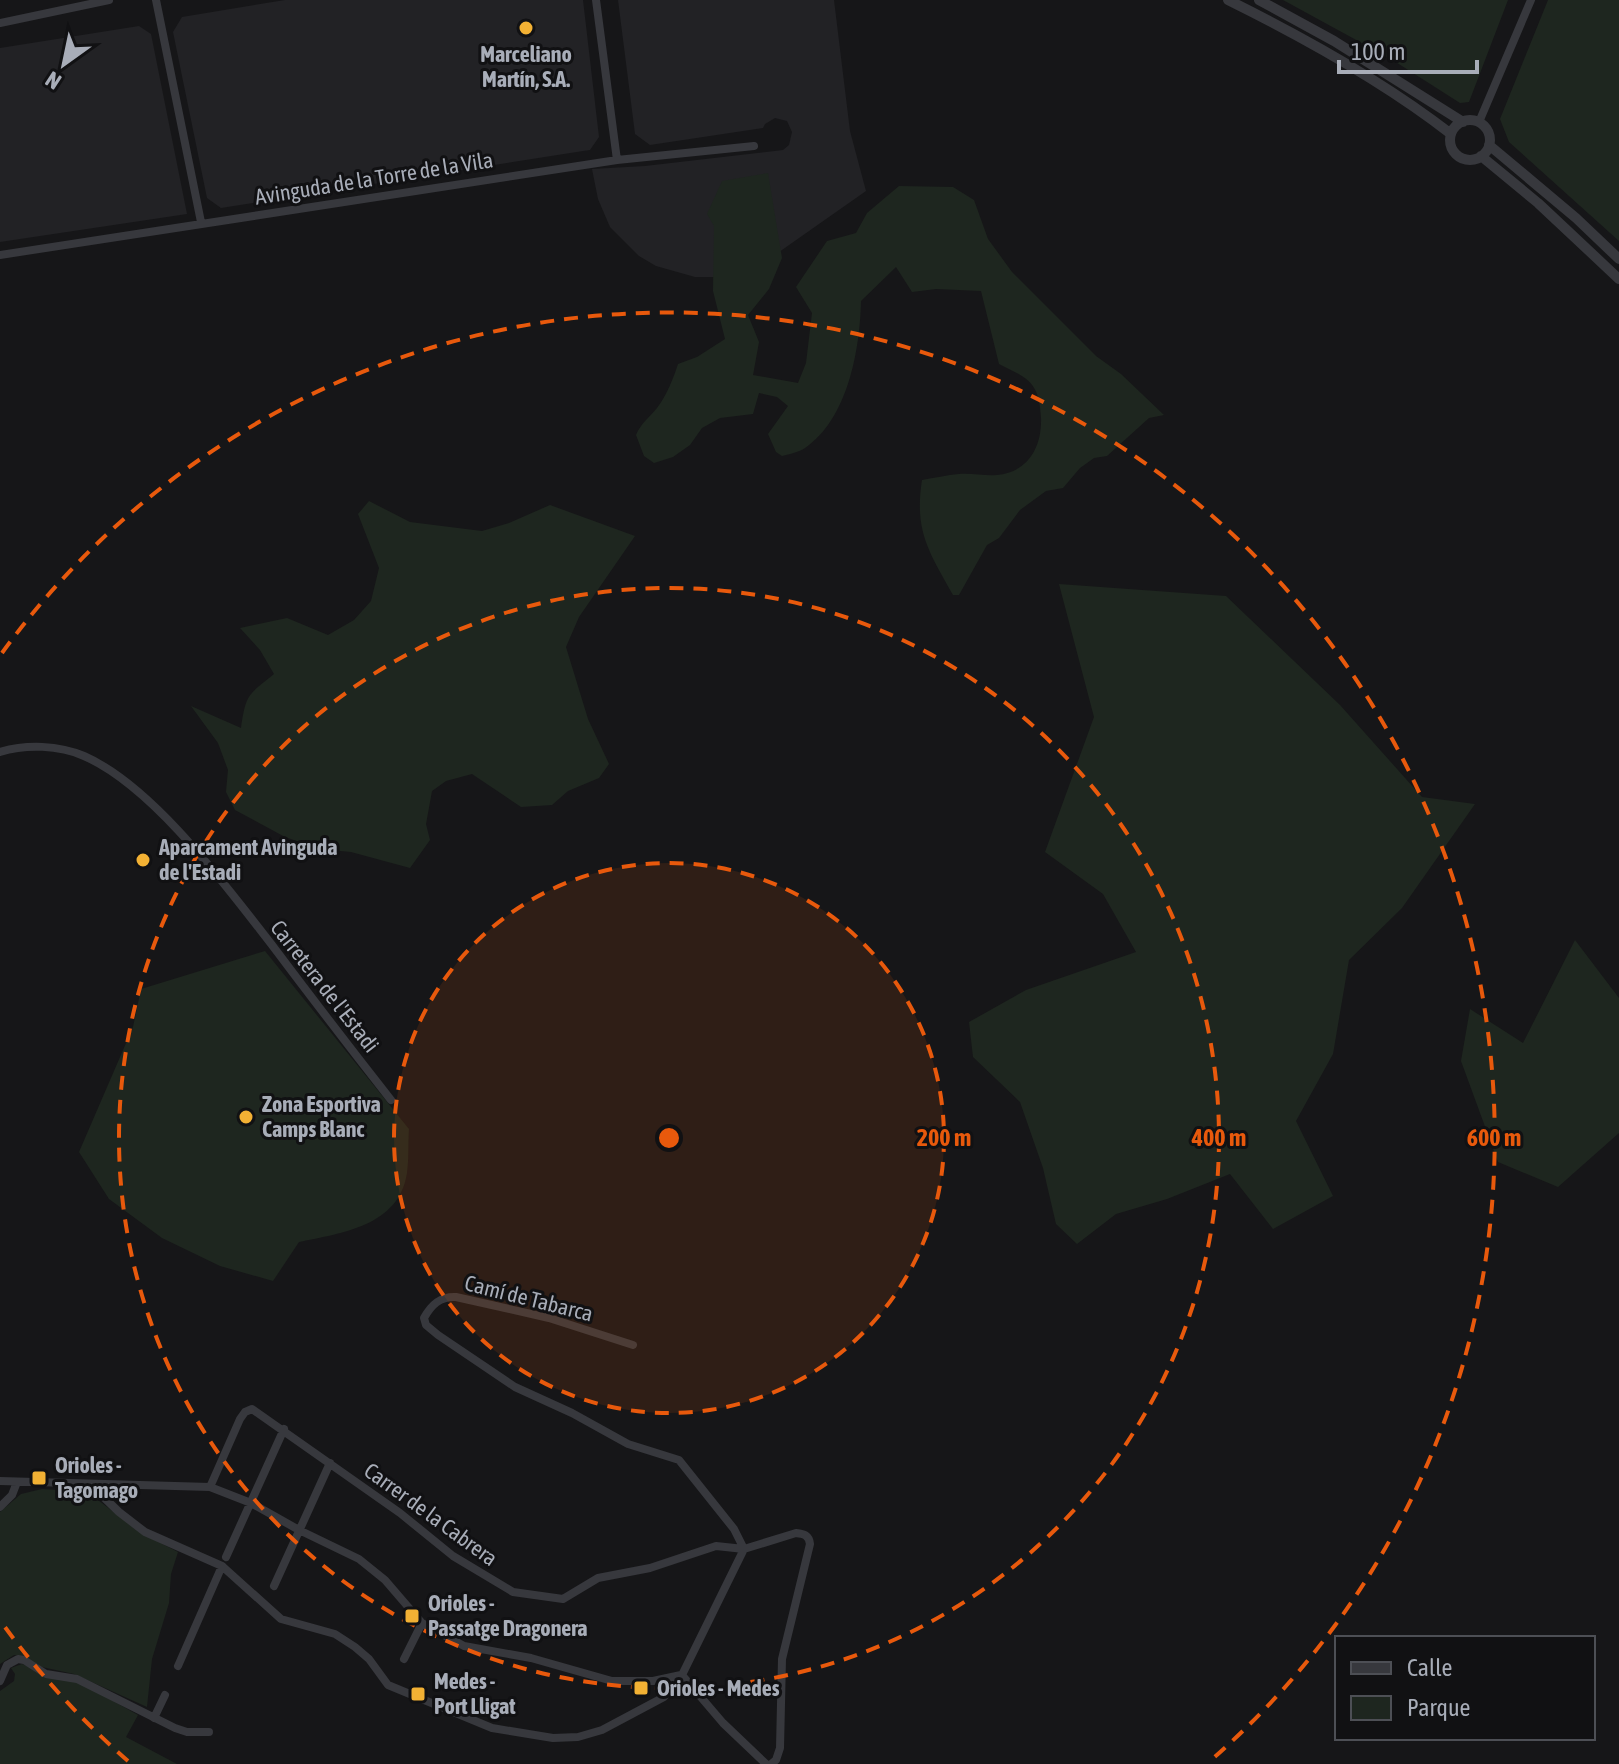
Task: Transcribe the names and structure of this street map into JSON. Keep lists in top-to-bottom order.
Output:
{
  "streets": {
    "street": [
      "Avinguda de la Torre de la Vila",
      "Carretera de l'Estadi",
      "Camí de Tabarca",
      "Carrer de la Cabrera"
    ]
  },
  "crossings": [
    ["Camí de Tabarca", "Carrer de la Cabrera"]
  ],
  "places": {
    "other": ["Marceliano Martín, S.A.", "Aparcament Avinguda de l'Estadi", "Zona Esportiva Camps Blanc"],
    "transit": [
      "Orioles - Tagomago",
      "Orioles - Passatge Dragonera",
      "Orioles - Medes",
      "Medes - Port Lligat"
    ]
  },
  "legend": ["Calle", "Parque"],
  "scale_bar": "100 m",
  "north": "bottom left",
  "rings": ["200 m", "400 m", "600 m"]
}
